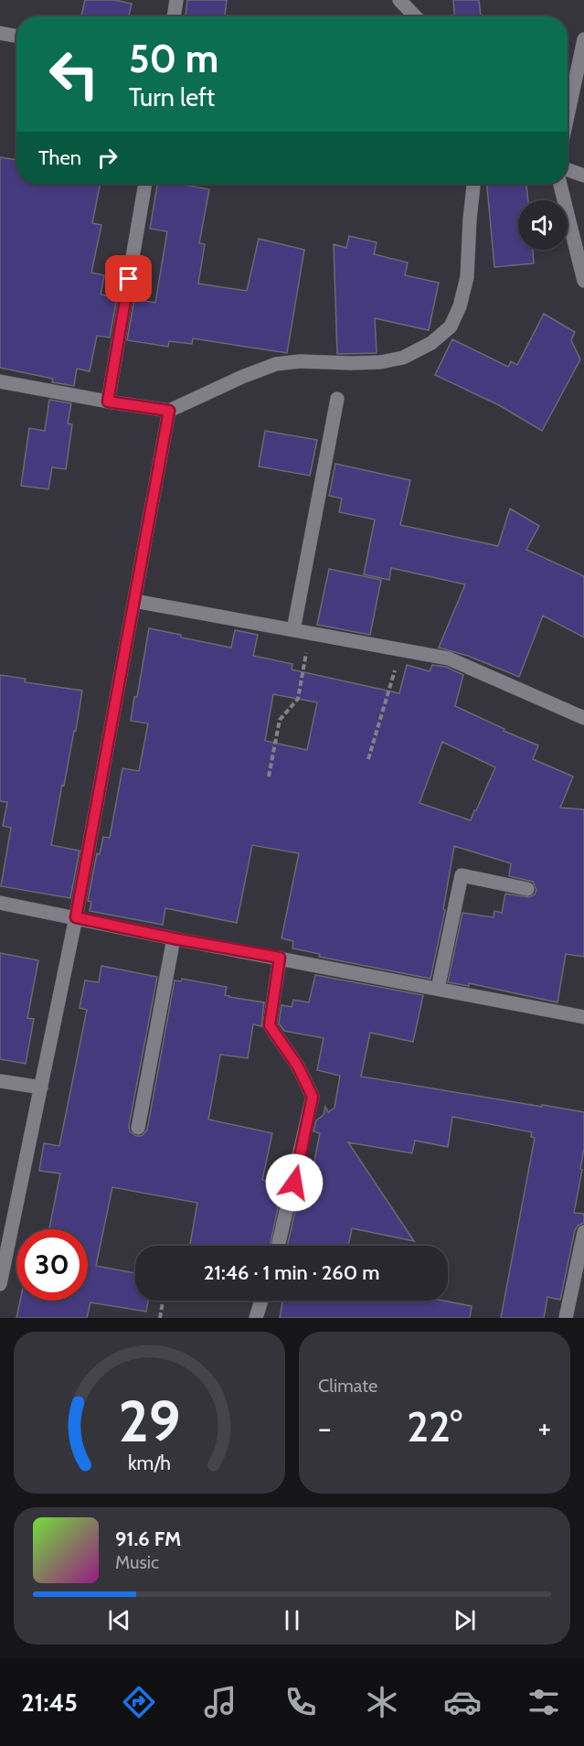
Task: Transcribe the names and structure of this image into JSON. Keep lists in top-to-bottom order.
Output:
{
  "page": {
    "turn": ["50 m", "Turn left"],
    "then": "Then",
    "limit": "30",
    "trip": "21:46 · 1 min · 260 m",
    "tile": "Climate",
    "heat": ["−", "22°", "+"],
    "song": ["91.6 FM", "Music"],
    "tabs": "21:45",
    "gauge": ["29", "km/h"]
  }
}
